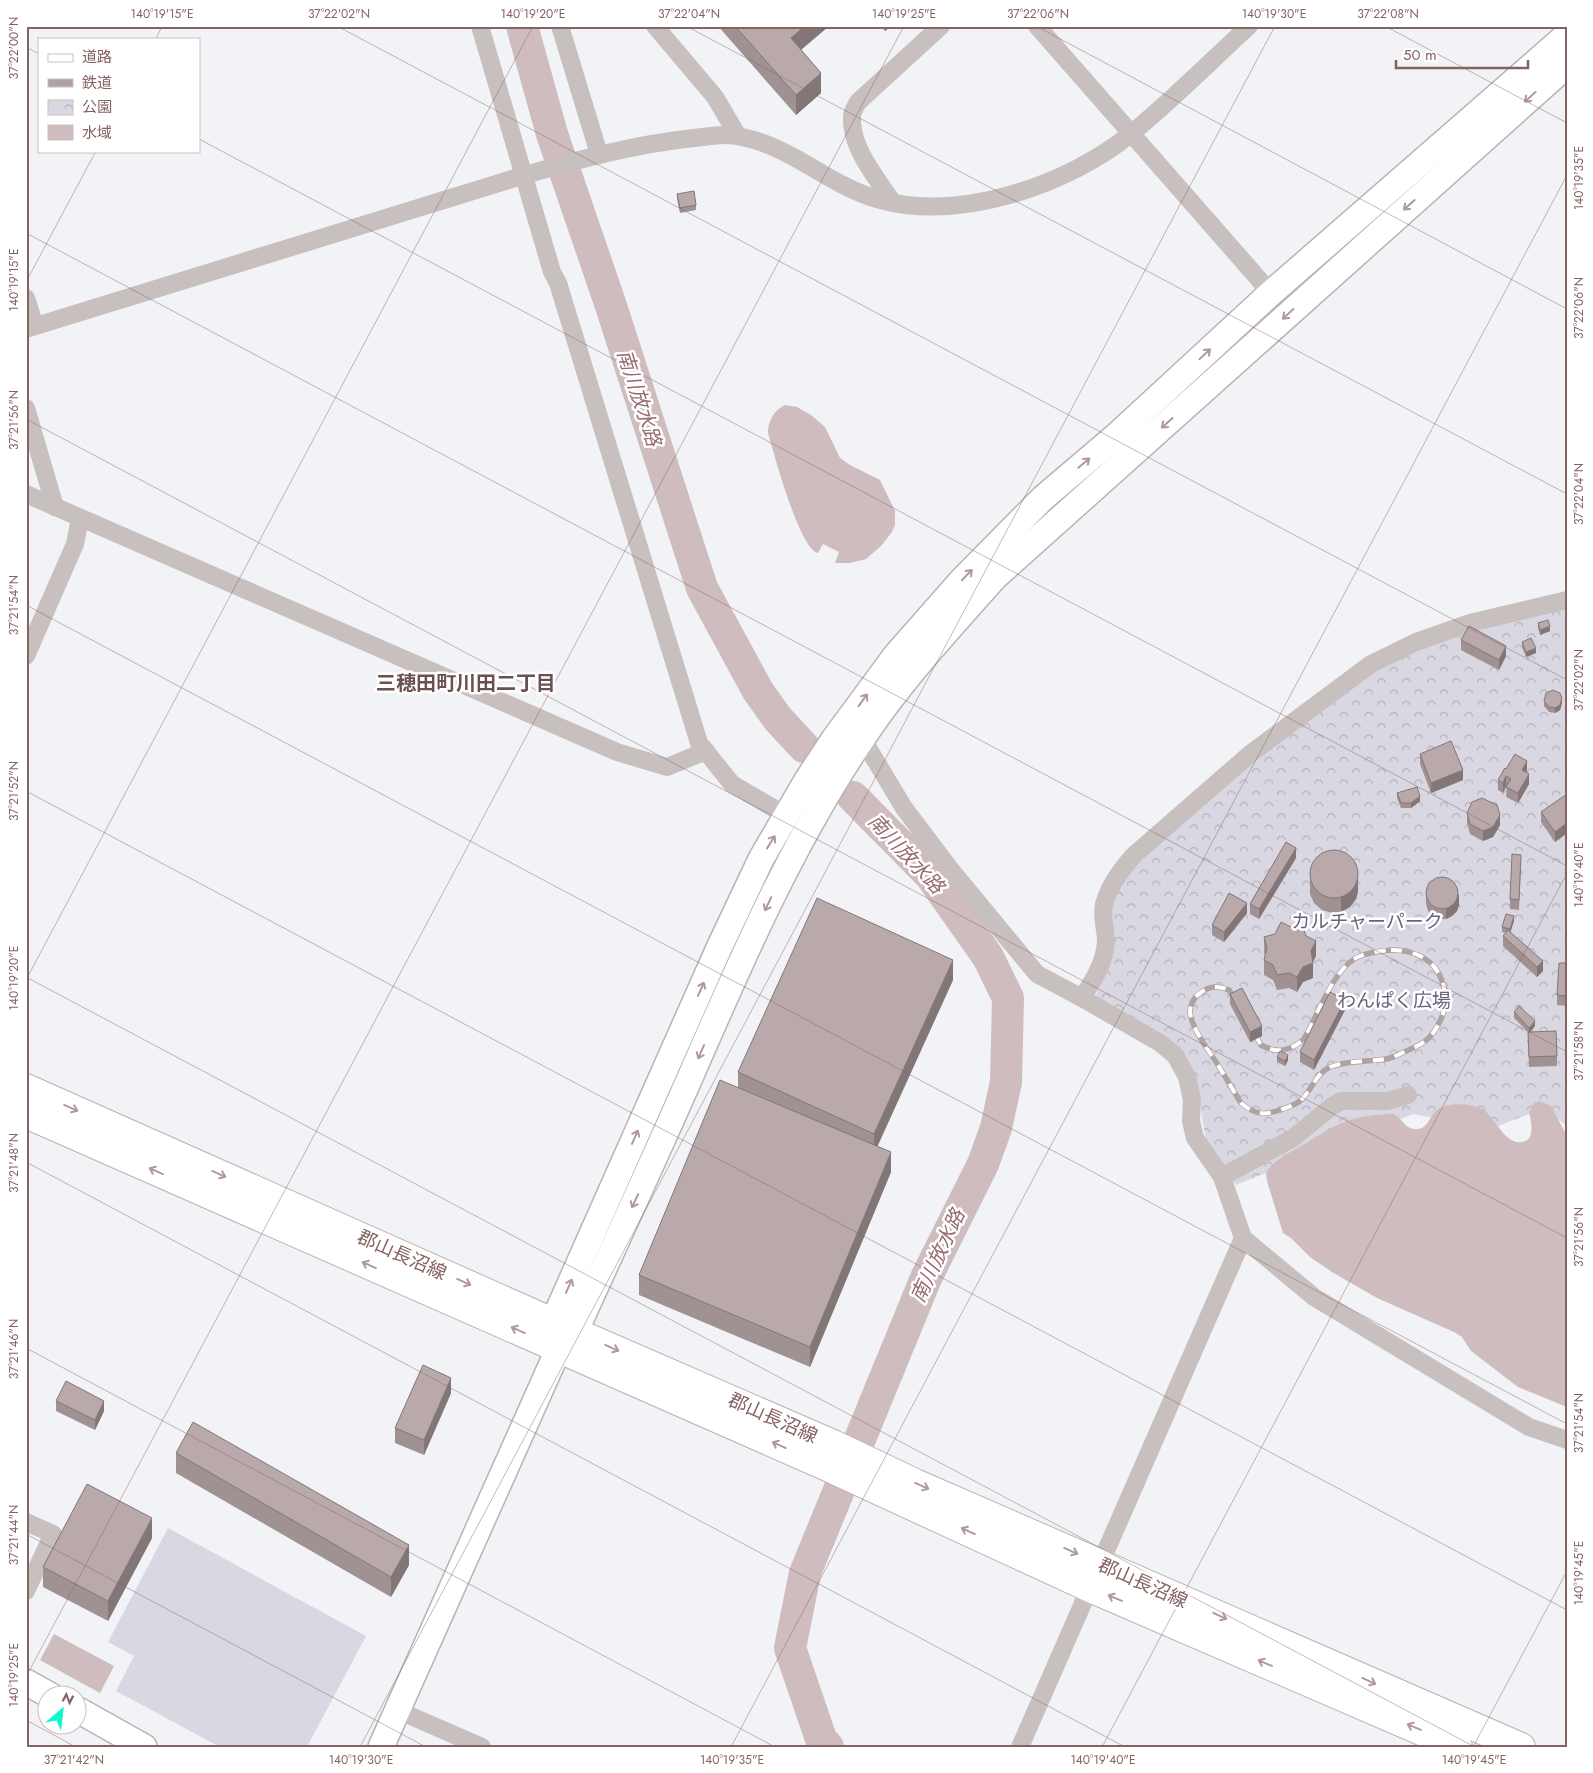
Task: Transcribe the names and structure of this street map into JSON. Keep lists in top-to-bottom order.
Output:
{
  "streets": {
    "main road": ["郡山長沼線"]
  },
  "districts": ["三穂田町川田二丁目"],
  "water": ["南川放水路"],
  "parks": ["カルチャーパーク", "わんぱく広場"],
  "legend": [
    "道路",
    "鉄道",
    "公園",
    "水域"
  ],
  "scale_bar": "50 m",
  "north": "top right",
  "coordinates": [
    "140°19'15\"E",
    "37°22'02\"N",
    "140°19'20\"E",
    "37°22'04\"N",
    "140°19'25\"E",
    "37°22'06\"N",
    "140°19'30\"E",
    "37°22'08\"N",
    "37°22'00\"N",
    "140°19'35\"E",
    "37°21'56\"N",
    "37°21'54\"N",
    "37°21'52\"N",
    "140°19'40\"E",
    "37°21'58\"N",
    "37°21'48\"N",
    "37°21'46\"N",
    "37°21'44\"N",
    "140°19'45\"E",
    "37°21'42\"N"
  ]
}
